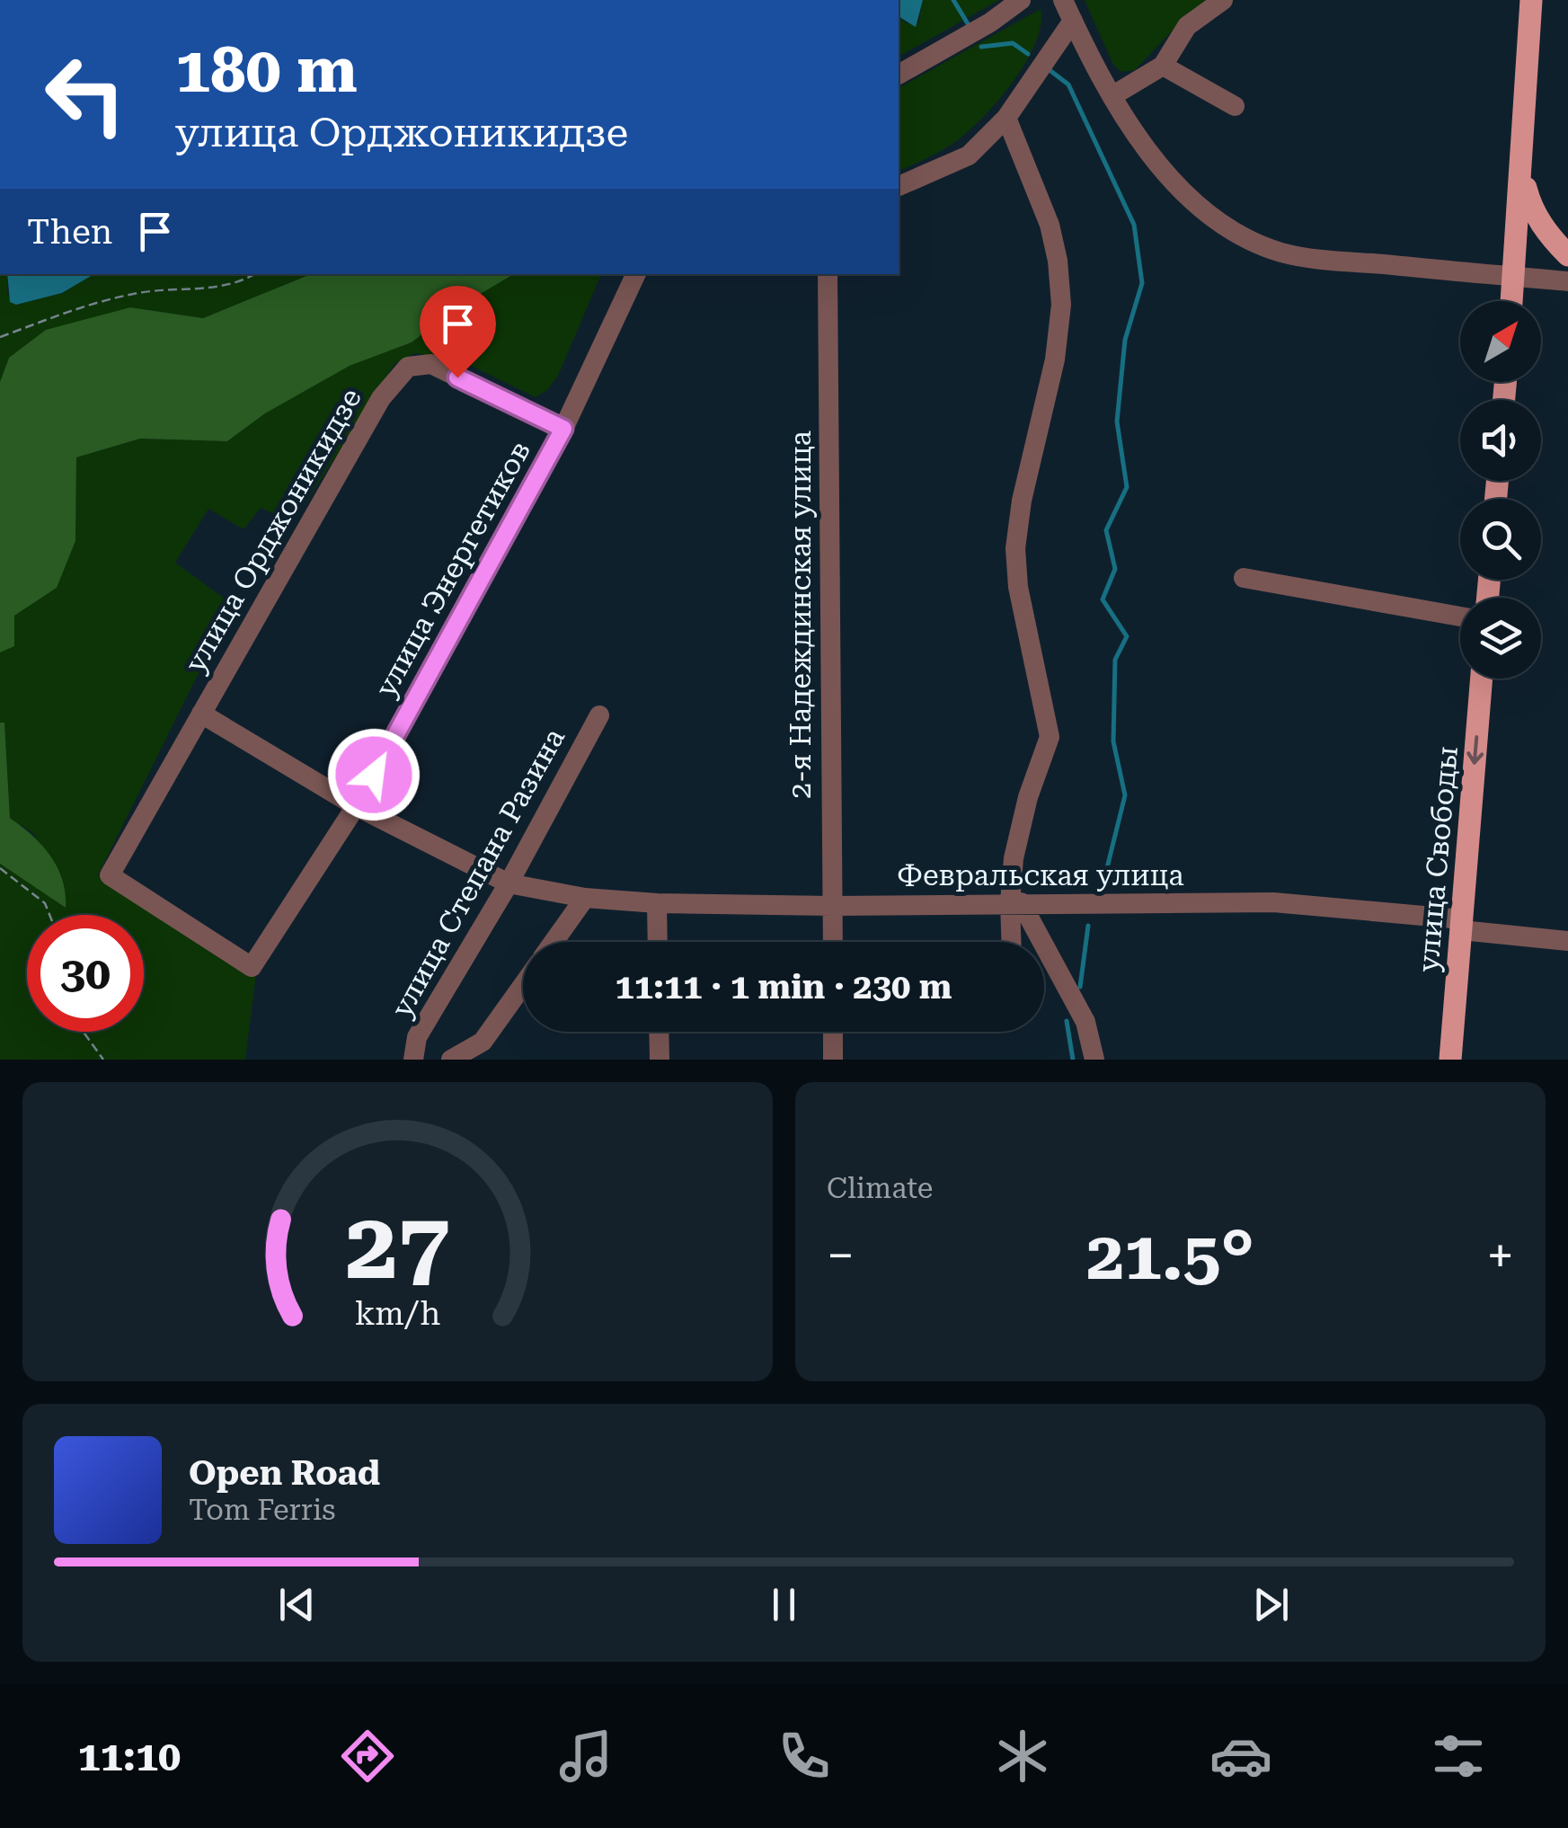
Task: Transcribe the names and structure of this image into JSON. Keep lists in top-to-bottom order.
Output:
{
  "streets": {
    "main road": ["улица Свободы"],
    "street": [
      "улица Орджоникидзе",
      "улица Энергетиков",
      "2-я Надеждинская улица",
      "улица Степана Разина",
      "Февральская улица"
    ]
  },
  "crossings": [
    ["улица Орджоникидзе", "улица Энергетиков"],
    ["улица Орджоникидзе", "Февральская улица"],
    ["улица Энергетиков", "Февральская улица"],
    ["2-я Надеждинская улица", "Февральская улица"],
    ["улица Свободы", "Февральская улица"],
    ["улица Степана Разина", "Февральская улица"]
  ],
  "one_way": ["улица Свободы"],
  "north": "top right",
  "page": {
    "turn": ["180 m", "улица Орджоникидзе"],
    "then": "Then",
    "limit": "30",
    "trip": "11:11 · 1 min · 230 m",
    "tile": "Climate",
    "heat": ["−", "21.5°", "+"],
    "song": ["Open Road", "Tom Ferris"],
    "tabs": "11:10",
    "gauge": ["27", "km/h"]
  }
}
